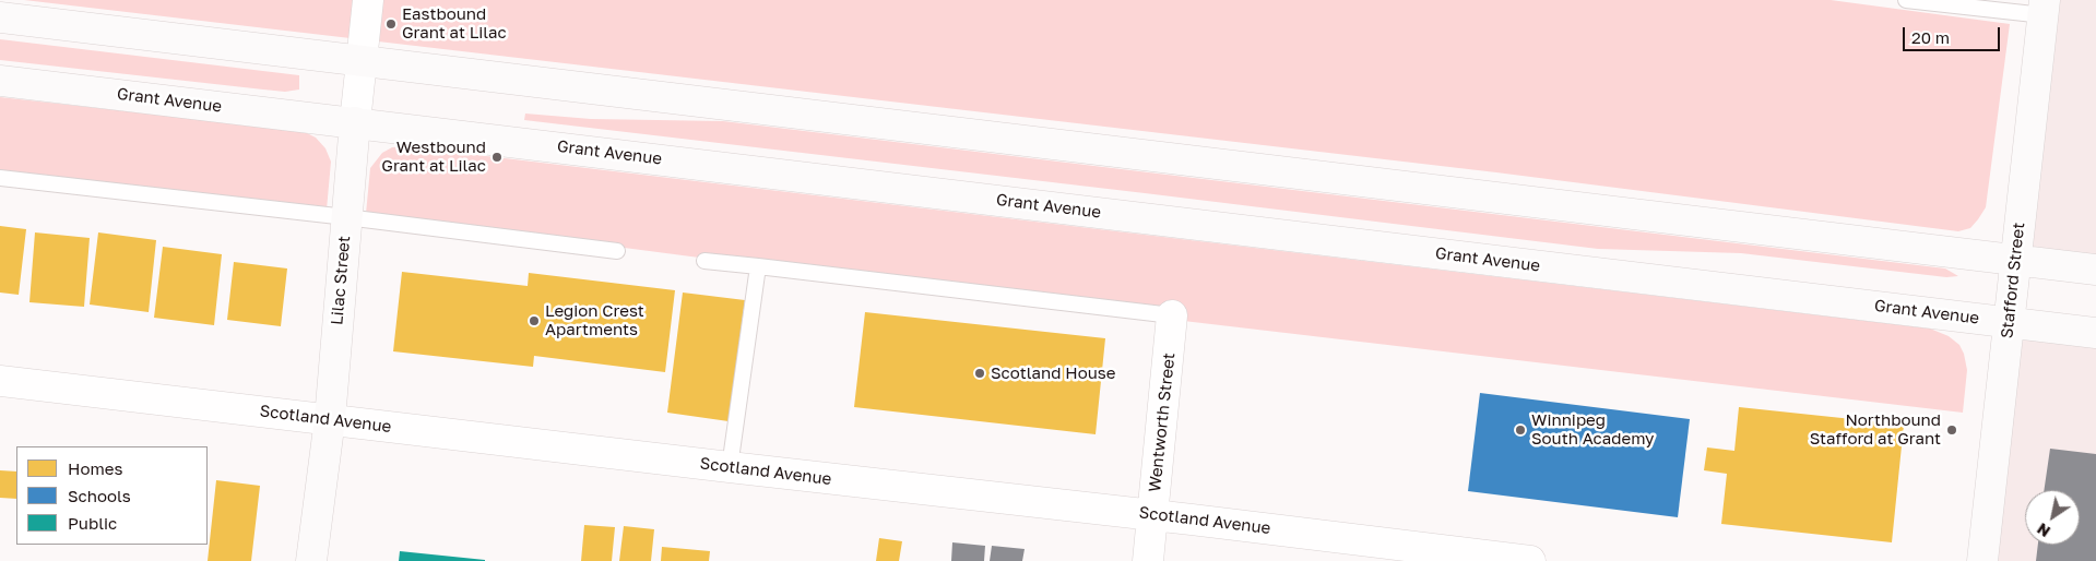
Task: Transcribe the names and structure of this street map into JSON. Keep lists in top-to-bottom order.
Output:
{
  "streets": {
    "main road": ["Grant Avenue", "Lilac Street", "Stafford Street"],
    "street": ["Scotland Avenue", "Wentworth Street"]
  },
  "crossings": [
    ["Grant Avenue", "Lilac Street"],
    ["Grant Avenue", "Stafford Street"],
    ["Lilac Street", "Scotland Avenue"],
    ["Scotland Avenue", "Wentworth Street"]
  ],
  "places": [
    "Eastbound Grant at Lilac",
    "Westbound Grant at Lilac",
    "Legion Crest Apartments",
    "Scotland House",
    "Winnipeg South Academy",
    "Northbound Stafford at Grant"
  ],
  "legend": ["Homes", "Schools", "Public"],
  "scale_bar": "20 m",
  "north": "bottom left"
}
